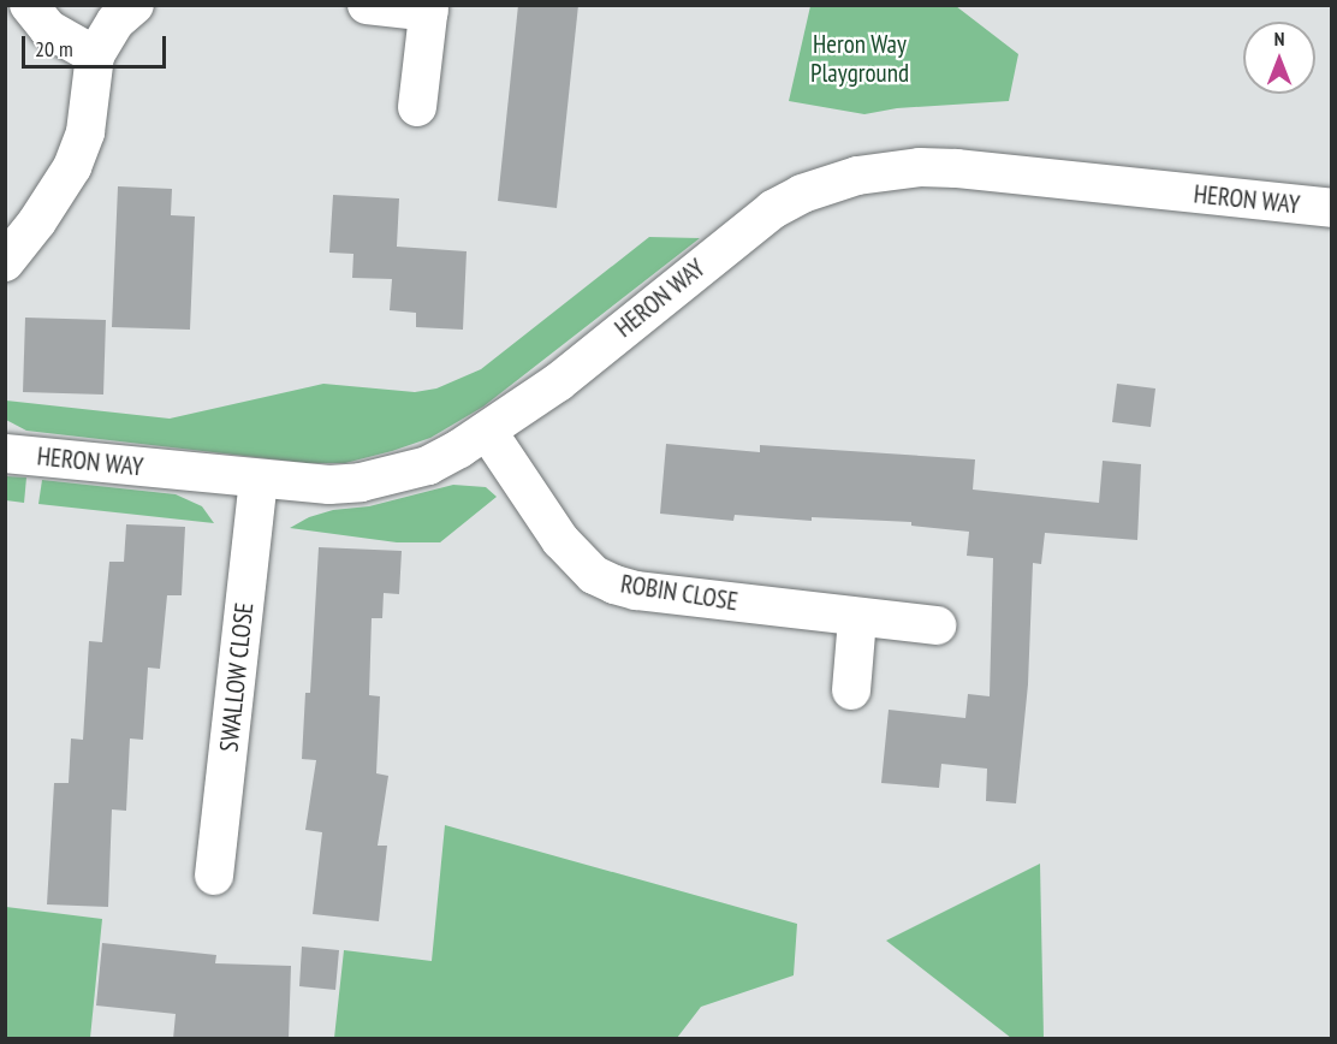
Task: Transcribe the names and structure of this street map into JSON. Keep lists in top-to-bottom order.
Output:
{
  "streets": {
    "street": ["HERON WAY", "ROBIN CLOSE", "SWALLOW CLOSE"]
  },
  "crossings": [
    ["HERON WAY", "ROBIN CLOSE"],
    ["HERON WAY", "SWALLOW CLOSE"]
  ],
  "parks": ["Heron Way Playground"],
  "scale_bar": "20 m",
  "north": "top"
}
